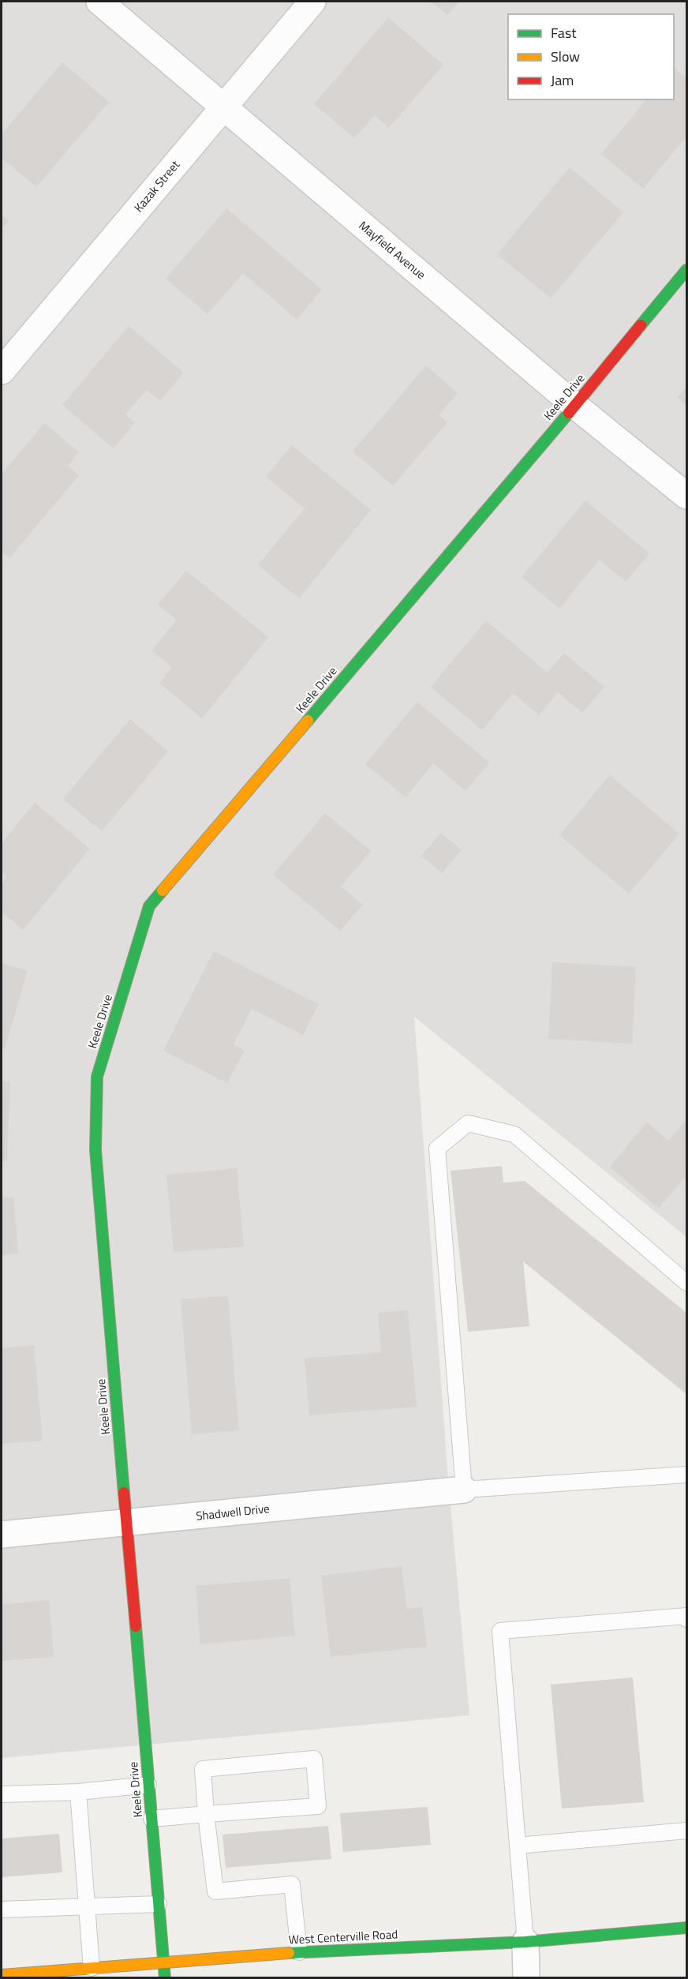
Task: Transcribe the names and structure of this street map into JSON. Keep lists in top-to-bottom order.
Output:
{
  "streets": {
    "street": [
      "Kazak Street",
      "Mayfield Avenue",
      "Keele Drive",
      "Shadwell Drive",
      "West Centerville Road"
    ]
  },
  "crossings": [
    ["Kazak Street", "Mayfield Avenue"],
    ["Mayfield Avenue", "Keele Drive"],
    ["Keele Drive", "Shadwell Drive"],
    ["Keele Drive", "West Centerville Road"]
  ],
  "legend": ["Fast", "Slow", "Jam"]
}
